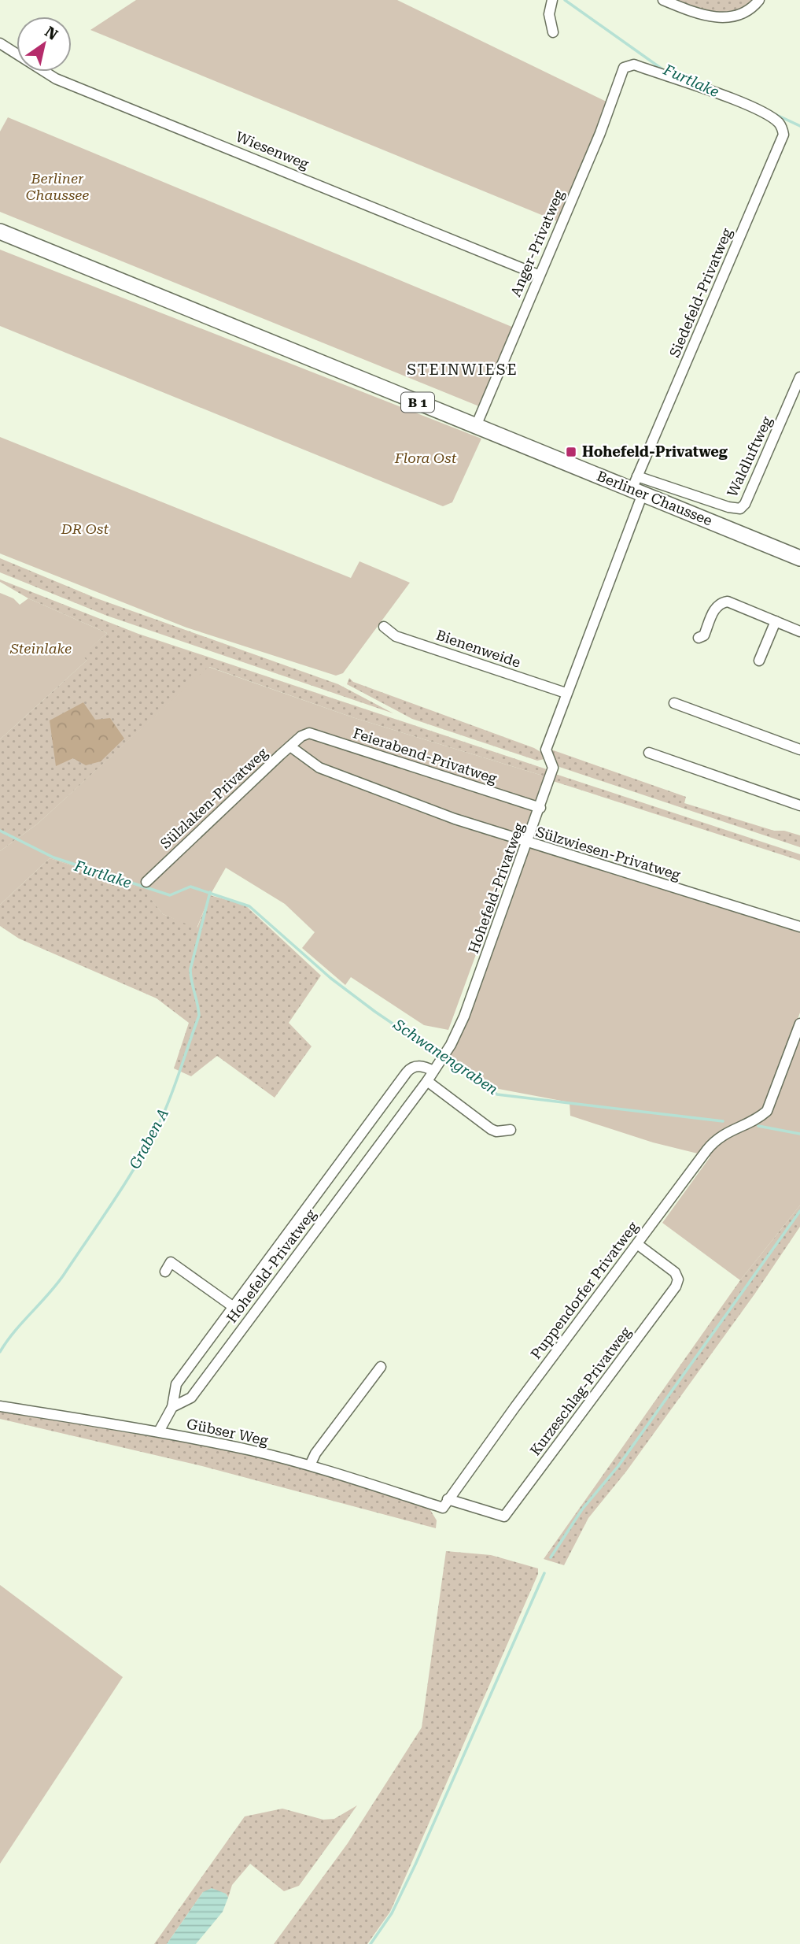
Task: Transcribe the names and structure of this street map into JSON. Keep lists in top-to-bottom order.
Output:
{
  "streets": {
    "main road": ["B 1", "Berliner Chaussee"],
    "street": [
      "Wiesenweg",
      "Anger-Privatweg",
      "Siedefeld-Privatweg",
      "Waldluftweg",
      "Bienenweide",
      "Feierabend-Privatweg",
      "Sülzlaken-Privatweg",
      "Sülzwiesen-Privatweg",
      "Hohefeld-Privatweg",
      "Puppendorfer Privatweg",
      "Kurzeschlag-Privatweg",
      "Gübser Weg"
    ]
  },
  "crossings": [
    ["Wiesenweg", "Anger-Privatweg"],
    ["Anger-Privatweg", "Siedefeld-Privatweg"],
    ["Anger-Privatweg", "Berliner Chaussee"],
    ["Siedefeld-Privatweg", "Waldluftweg"],
    ["Siedefeld-Privatweg", "Berliner Chaussee"],
    ["Siedefeld-Privatweg", "Hohefeld-Privatweg"],
    ["Waldluftweg", "Berliner Chaussee"],
    ["Waldluftweg", "Hohefeld-Privatweg"],
    ["Berliner Chaussee", "Hohefeld-Privatweg"],
    ["Bienenweide", "Hohefeld-Privatweg"],
    ["Feierabend-Privatweg", "Sülzlaken-Privatweg"],
    ["Feierabend-Privatweg", "Hohefeld-Privatweg"],
    ["Sülzlaken-Privatweg", "Sülzwiesen-Privatweg"],
    ["Sülzwiesen-Privatweg", "Hohefeld-Privatweg"],
    ["Hohefeld-Privatweg", "Gübser Weg"],
    ["Puppendorfer Privatweg", "Kurzeschlag-Privatweg"],
    ["Puppendorfer Privatweg", "Gübser Weg"],
    ["Kurzeschlag-Privatweg", "Gübser Weg"]
  ],
  "districts": ["STEINWIESE"],
  "water": ["Furtlake", "Schwanengraben", "Graben A"],
  "parks": [
    "Berliner Chaussee",
    "Flora Ost",
    "DR Ost",
    "Steinlake"
  ],
  "places": {
    "transit": ["Hohefeld-Privatweg"]
  },
  "north": "top right"
}
